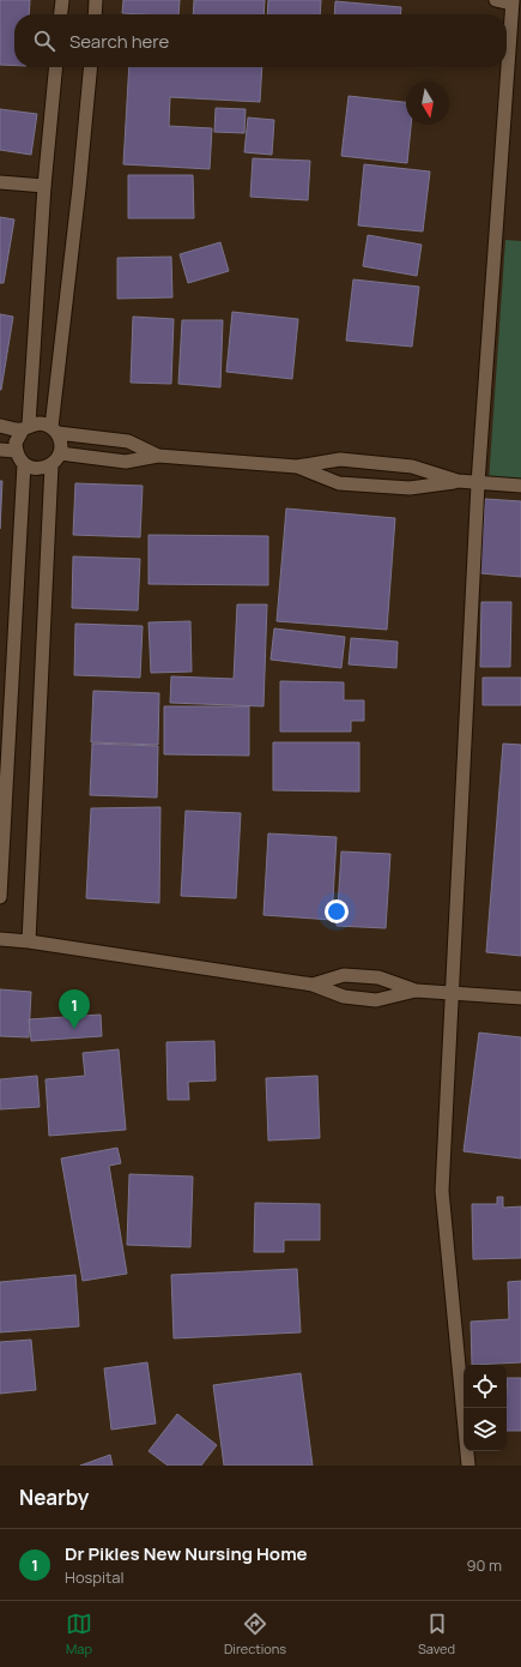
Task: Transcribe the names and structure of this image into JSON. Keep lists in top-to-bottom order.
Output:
{
  "north": "bottom",
  "page": {
    "search": "Search here",
    "pins": "1",
    "heading": "Nearby",
    "list": [
      {
        "mark": "1",
        "name": "Dr Pikles New Nursing Home",
        "note": "Hospital",
        "value": "90 m"
      }
    ],
    "nav": ["Map", "Directions", "Saved"]
  }
}
